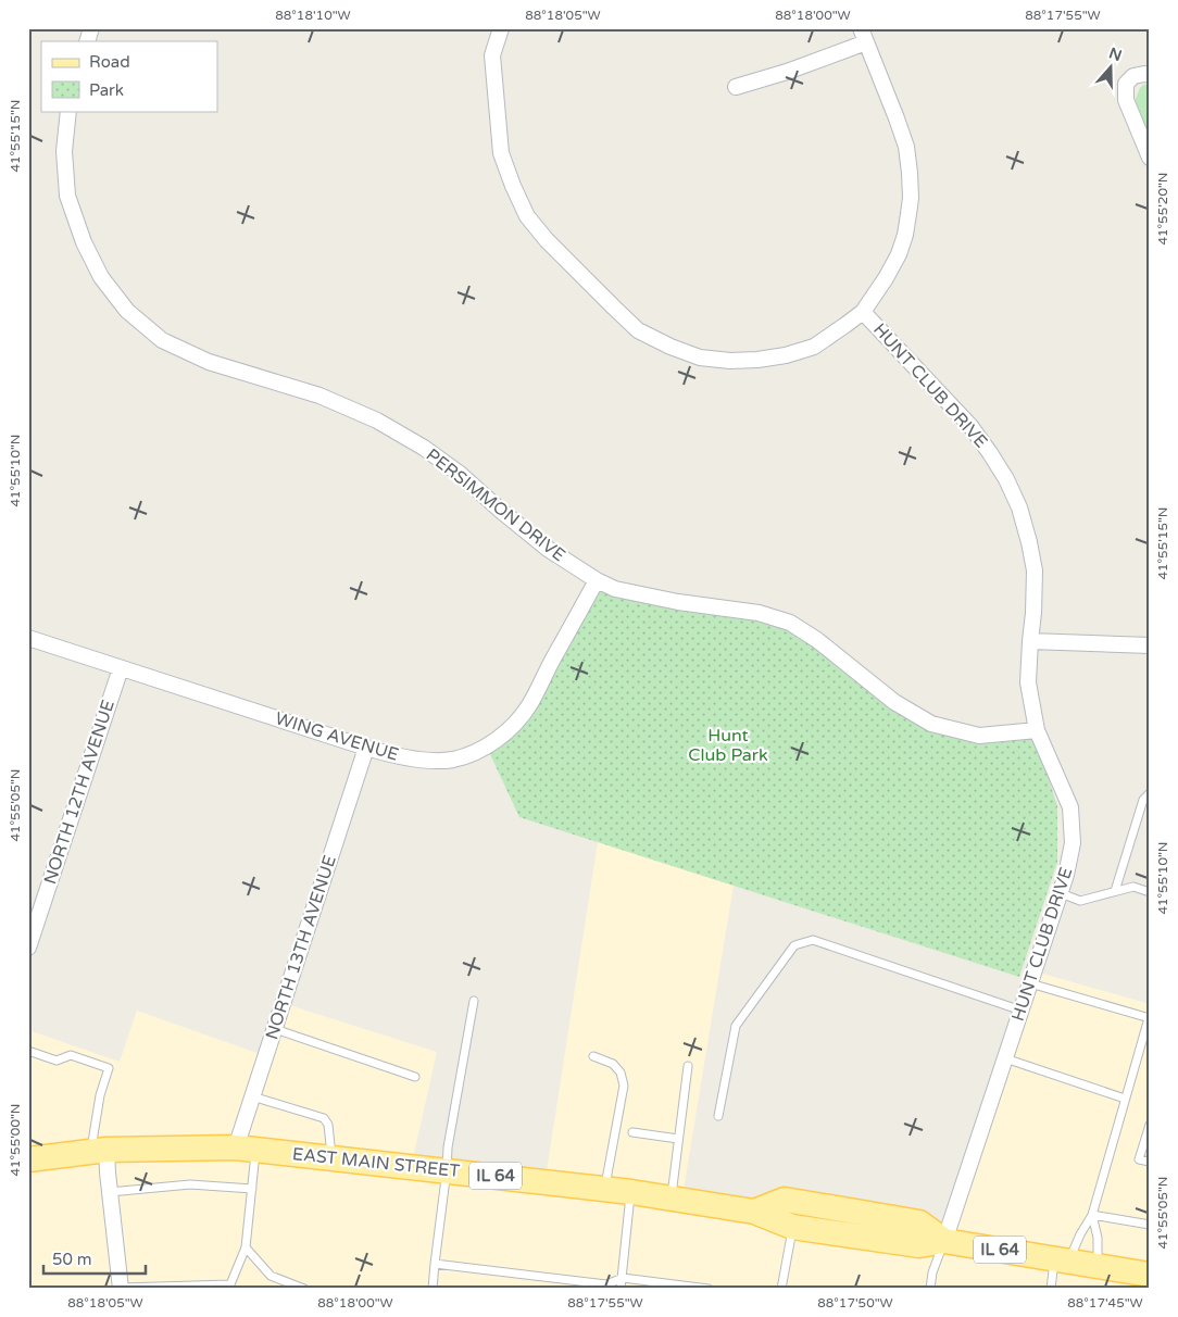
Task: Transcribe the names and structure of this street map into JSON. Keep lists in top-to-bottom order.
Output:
{
  "streets": {
    "main road": ["EAST MAIN STREET", "IL 64"],
    "street": [
      "HUNT CLUB DRIVE",
      "PERSIMMON DRIVE",
      "WING AVENUE",
      "NORTH 12TH AVENUE",
      "NORTH 13TH AVENUE"
    ]
  },
  "crossings": [
    ["HUNT CLUB DRIVE", "PERSIMMON DRIVE"],
    ["HUNT CLUB DRIVE", "EAST MAIN STREET"],
    ["PERSIMMON DRIVE", "WING AVENUE"],
    ["WING AVENUE", "NORTH 12TH AVENUE"],
    ["WING AVENUE", "NORTH 13TH AVENUE"],
    ["NORTH 13TH AVENUE", "EAST MAIN STREET"]
  ],
  "parks": ["Hunt Club Park"],
  "legend": ["Road", "Park"],
  "scale_bar": "50 m",
  "north": "top",
  "coordinates": [
    "88°18'10\"W",
    "88°18'05\"W",
    "88°18'00\"W",
    "88°17'55\"W",
    "41°55'15\"N",
    "41°55'20\"N",
    "41°55'10\"N",
    "41°55'05\"N",
    "41°55'00\"N",
    "88°17'50\"W",
    "88°17'45\"W"
  ]
}
